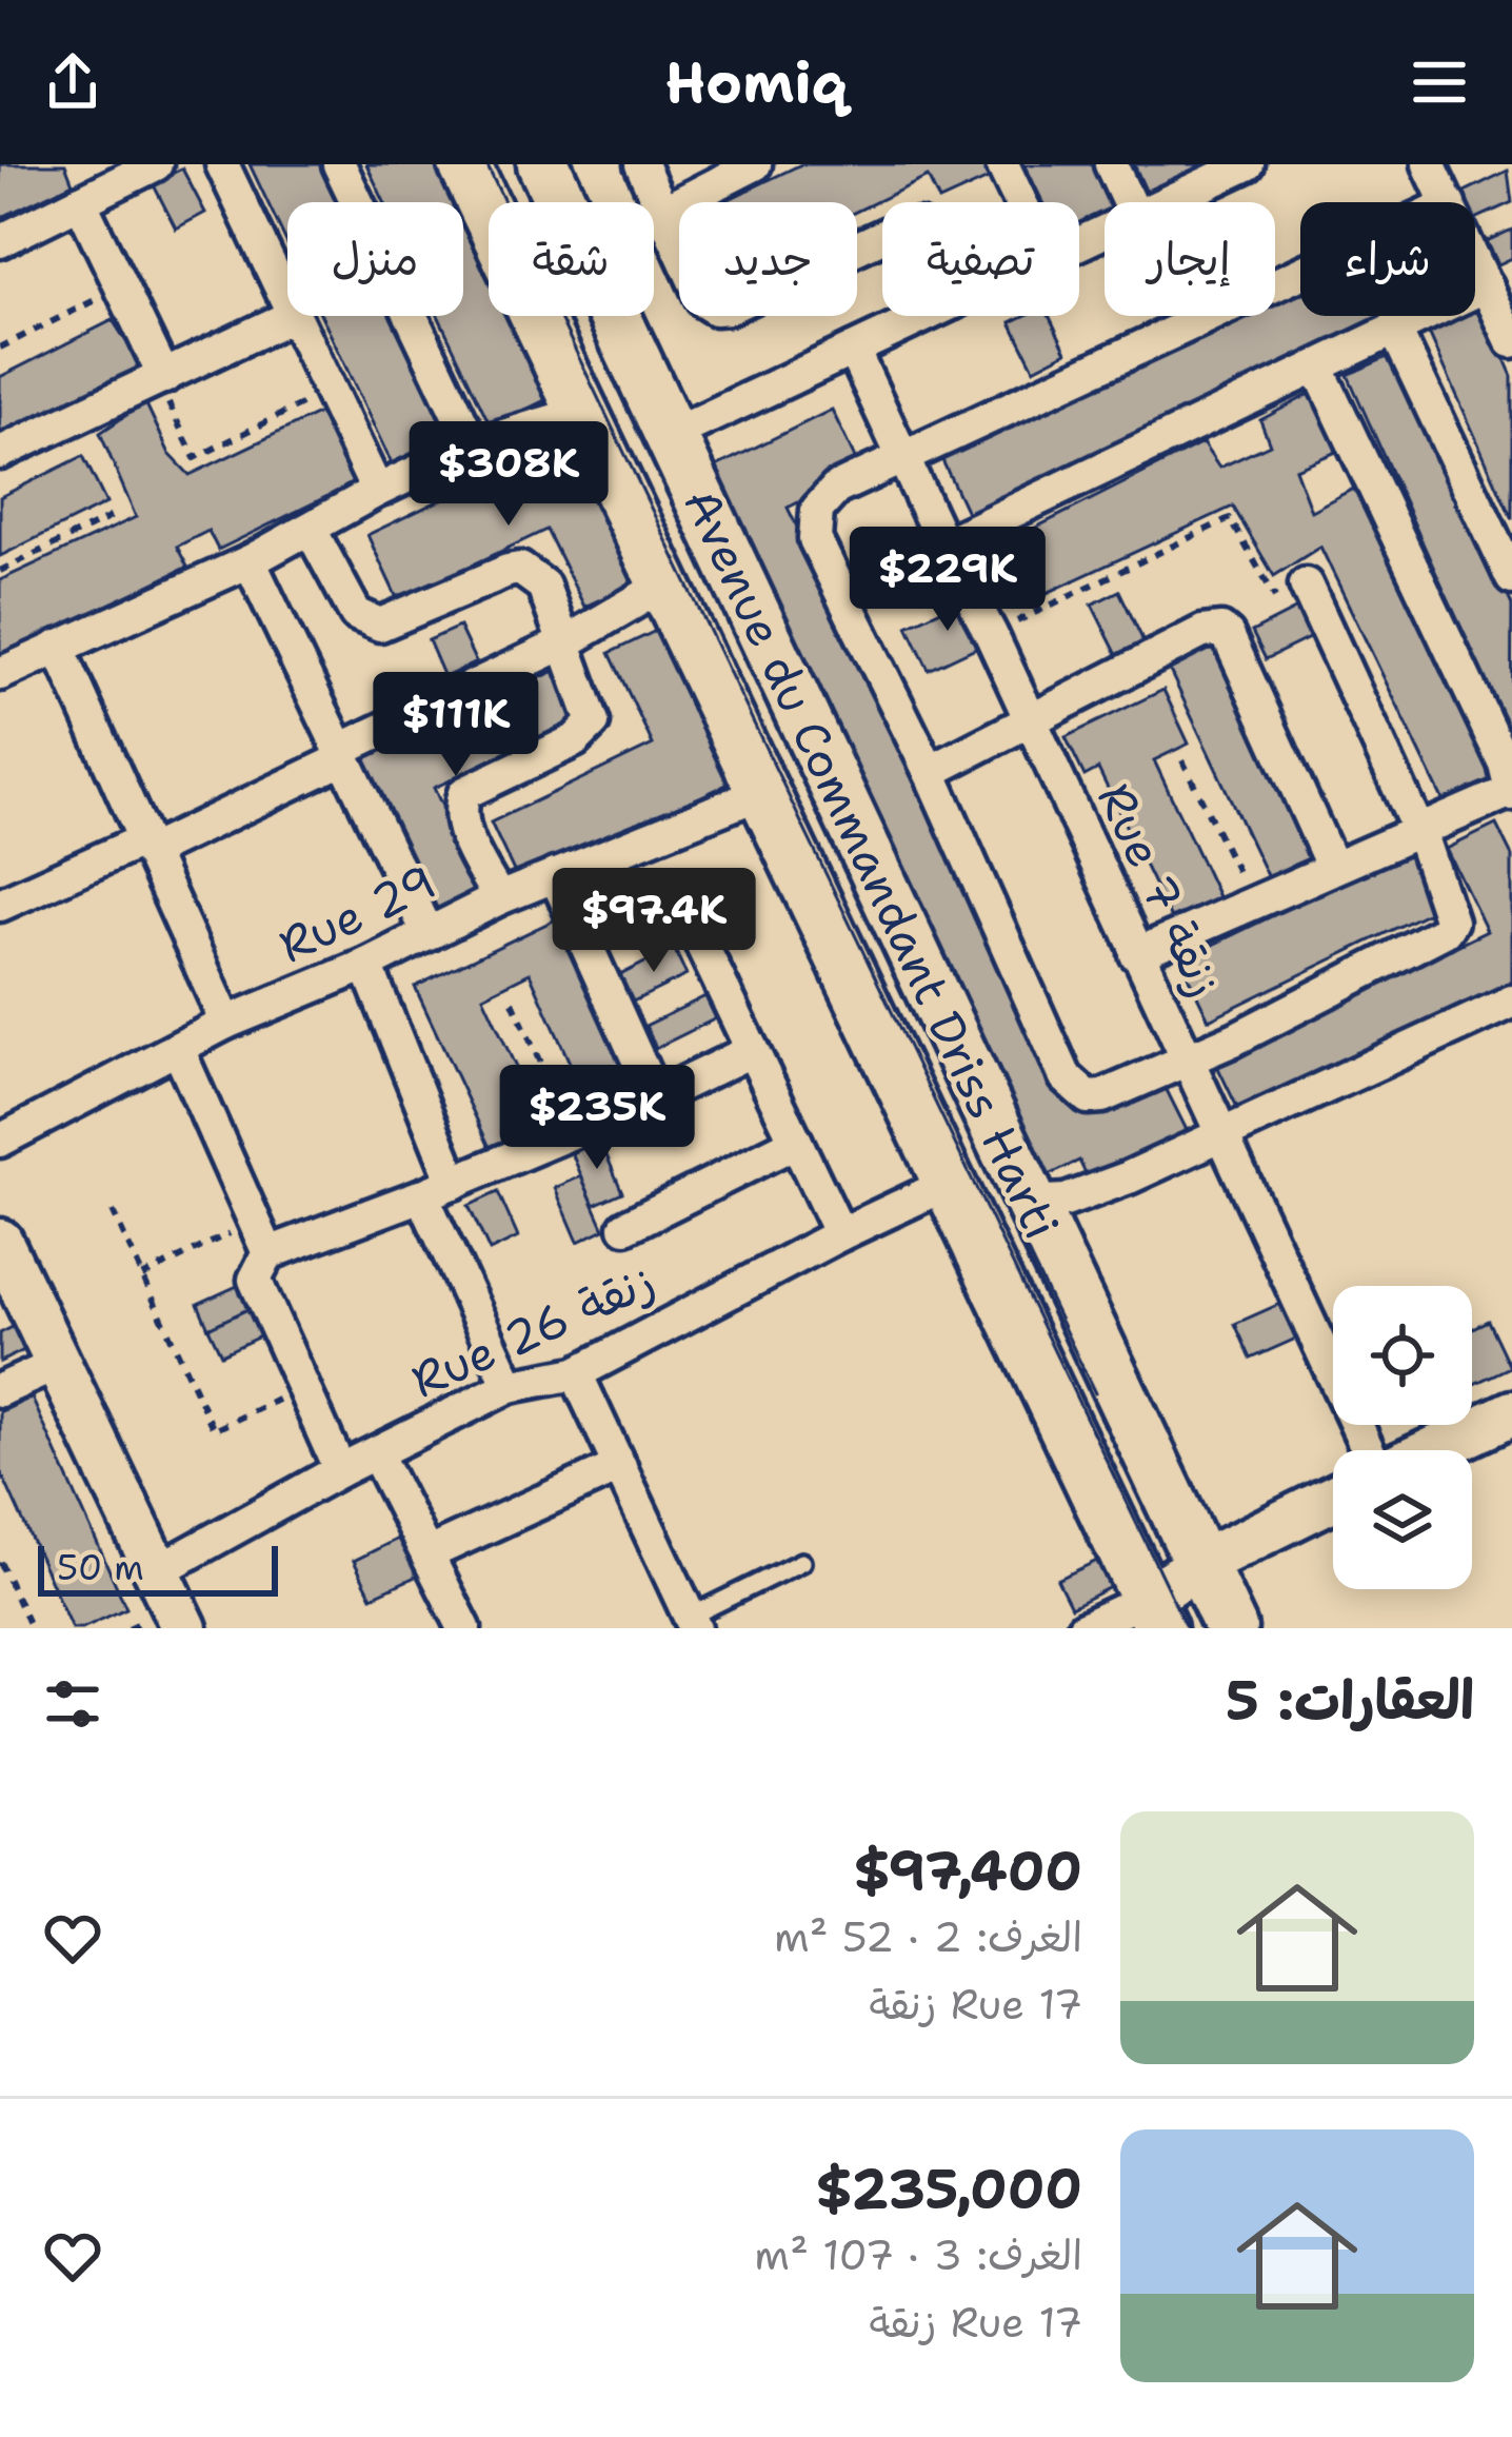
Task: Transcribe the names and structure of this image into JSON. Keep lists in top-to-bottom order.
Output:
{
  "streets": {
    "main road": ["Avenue du Commandant Driss Harti"],
    "street": ["Rue 7 زنقة", "Rue 29", "Rue 26 زنقة"]
  },
  "crossings": [
    ["Avenue du Commandant Driss Harti", "Rue 29"],
    ["Avenue du Commandant Driss Harti", "Rue 26 زنقة"]
  ],
  "scale_bar": "50 m",
  "page": {
    "header": "Homiq",
    "chip": [
      "شراء",
      "إيجار",
      "تصفية",
      "جديد",
      "شقة",
      "منزل"
    ],
    "price": [
      "$308K",
      "$229K",
      "$111K",
      "$97.4K",
      "$235K"
    ],
    "scale": "50 m",
    "heading": "العقارات: 5",
    "list": [
      {
        "name": "$97,400",
        "note": "الغرف: 2 · 52 m² · Rue 17 زنقة"
      },
      {
        "name": "$235,000",
        "note": "الغرف: 3 · 107 m² · Rue 17 زنقة"
      }
    ]
  }
}
